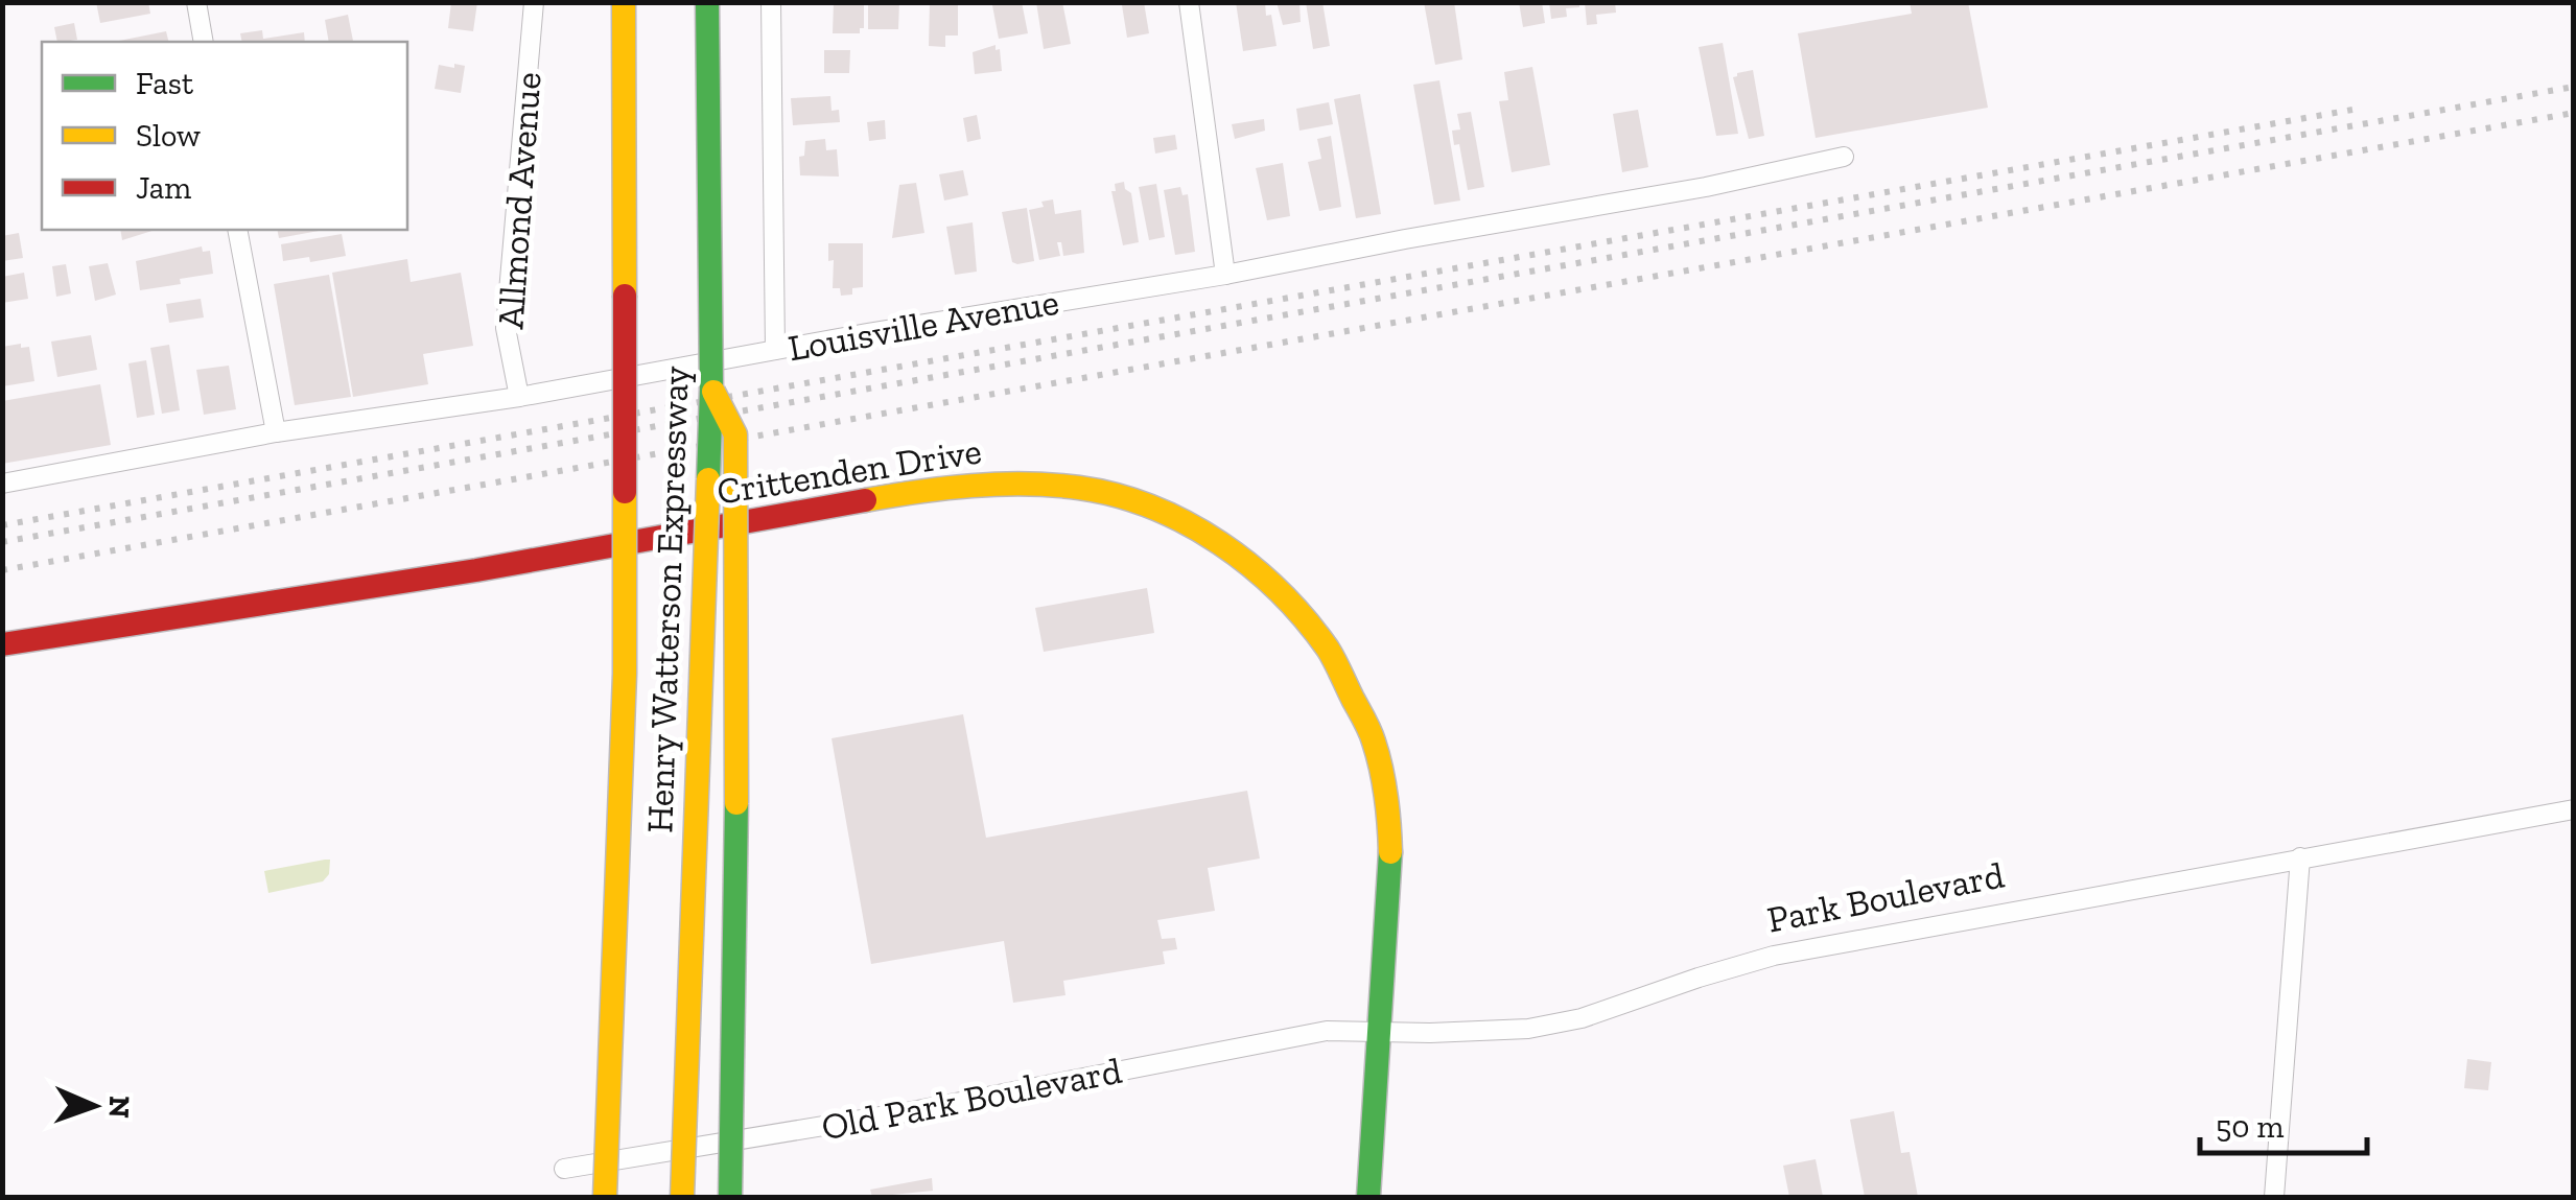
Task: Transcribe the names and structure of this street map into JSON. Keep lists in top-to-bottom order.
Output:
{
  "streets": {
    "main road": ["Crittenden Drive", "Henry Watterson Expressway"],
    "street": [
      "Allmond Avenue",
      "Louisville Avenue",
      "Park Boulevard",
      "Old Park Boulevard"
    ]
  },
  "crossings": [
    ["Allmond Avenue", "Louisville Avenue"],
    ["Crittenden Drive", "Park Boulevard"],
    ["Crittenden Drive", "Old Park Boulevard"],
    ["Park Boulevard", "Old Park Boulevard"]
  ],
  "legend": ["Fast", "Slow", "Jam"],
  "scale_bar": "50 m",
  "north": "right"
}
